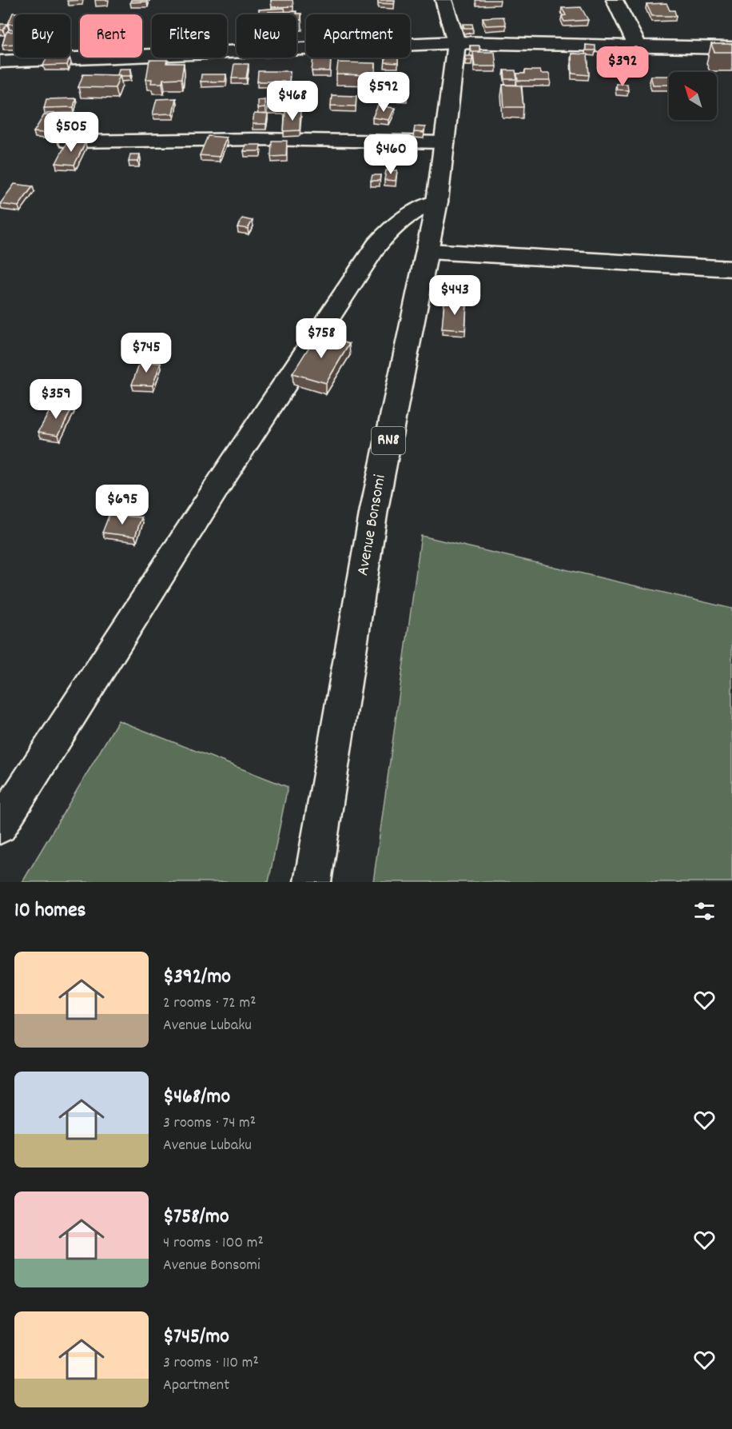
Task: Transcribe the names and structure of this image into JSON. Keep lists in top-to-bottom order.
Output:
{
  "streets": {
    "street": ["RN8", "Avenue Bonsomi"]
  },
  "north": "top left",
  "page": {
    "chip": [
      "Buy",
      "Rent",
      "Filters",
      "New",
      "Apartment"
    ],
    "price": [
      "$392",
      "$592",
      "$468",
      "$505",
      "$460",
      "$443",
      "$758",
      "$745",
      "$359",
      "$695"
    ],
    "heading": "10 homes",
    "list": [
      {
        "name": "$392/mo",
        "note": "2 rooms · 72 m² · Avenue Lubaku"
      },
      {
        "name": "$468/mo",
        "note": "3 rooms · 74 m² · Avenue Lubaku"
      },
      {
        "name": "$758/mo",
        "note": "4 rooms · 100 m² · Avenue Bonsomi"
      },
      {
        "name": "$745/mo",
        "note": "3 rooms · 110 m² · Apartment"
      }
    ]
  }
}
